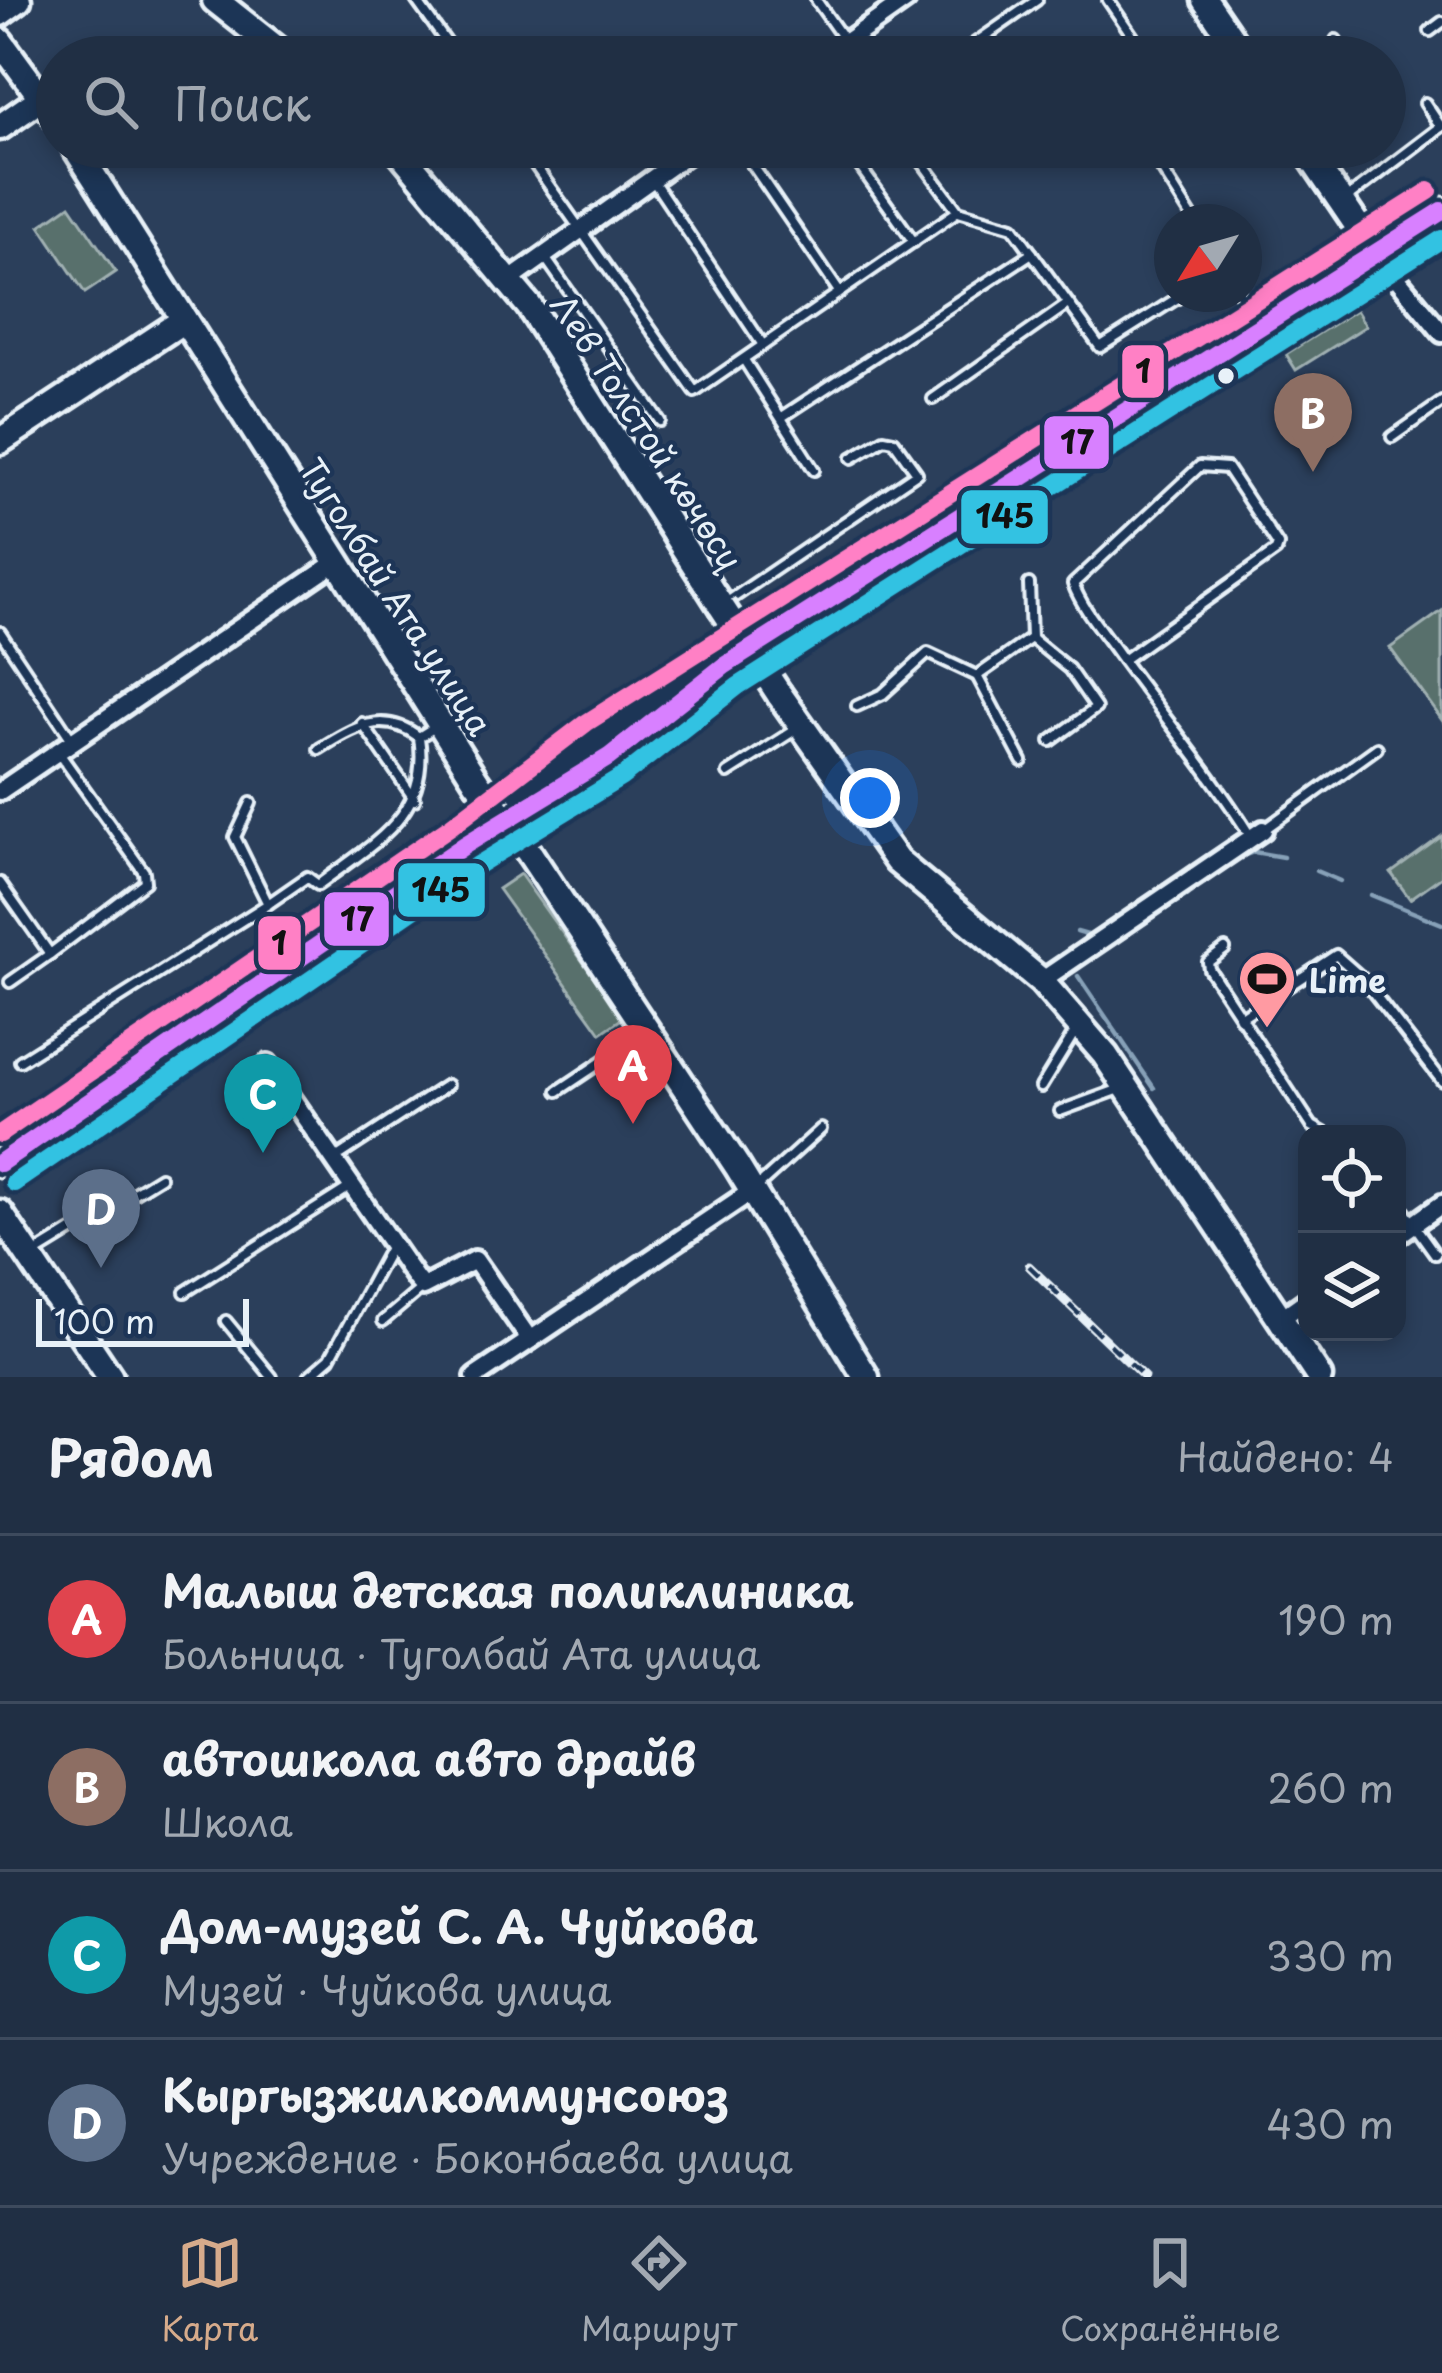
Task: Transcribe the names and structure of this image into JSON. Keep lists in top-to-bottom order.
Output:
{
  "streets": {
    "main road": ["Лев Толстой көчөсү", "Туголбай Ата улица"]
  },
  "places": {
    "sports": ["Lime"]
  },
  "lines": ["transit line 1", "transit line 17", "transit line 145"],
  "scale_bar": "100 m",
  "north": "bottom left",
  "page": {
    "search": "Поиск",
    "pins": [
      "B",
      "A",
      "C",
      "D"
    ],
    "scale": "100 m",
    "heading": ["Рядом", "Найдено: 4"],
    "list": [
      {
        "mark": "A",
        "name": "Малыш детская поликлиника",
        "note": "Больница · Туголбай Ата улица",
        "value": "190 m"
      },
      {
        "mark": "B",
        "name": "автошкола авто драйв",
        "note": "Школа",
        "value": "260 m"
      },
      {
        "mark": "C",
        "name": "Дом-музей С. А. Чуйкова",
        "note": "Музей · Чуйкова улица",
        "value": "330 m"
      },
      {
        "mark": "D",
        "name": "Кыргызжилкоммунсоюз",
        "note": "Учреждение · Боконбаева улица",
        "value": "430 m"
      }
    ],
    "nav": ["Карта", "Маршрут", "Сохранённые"]
  }
}
